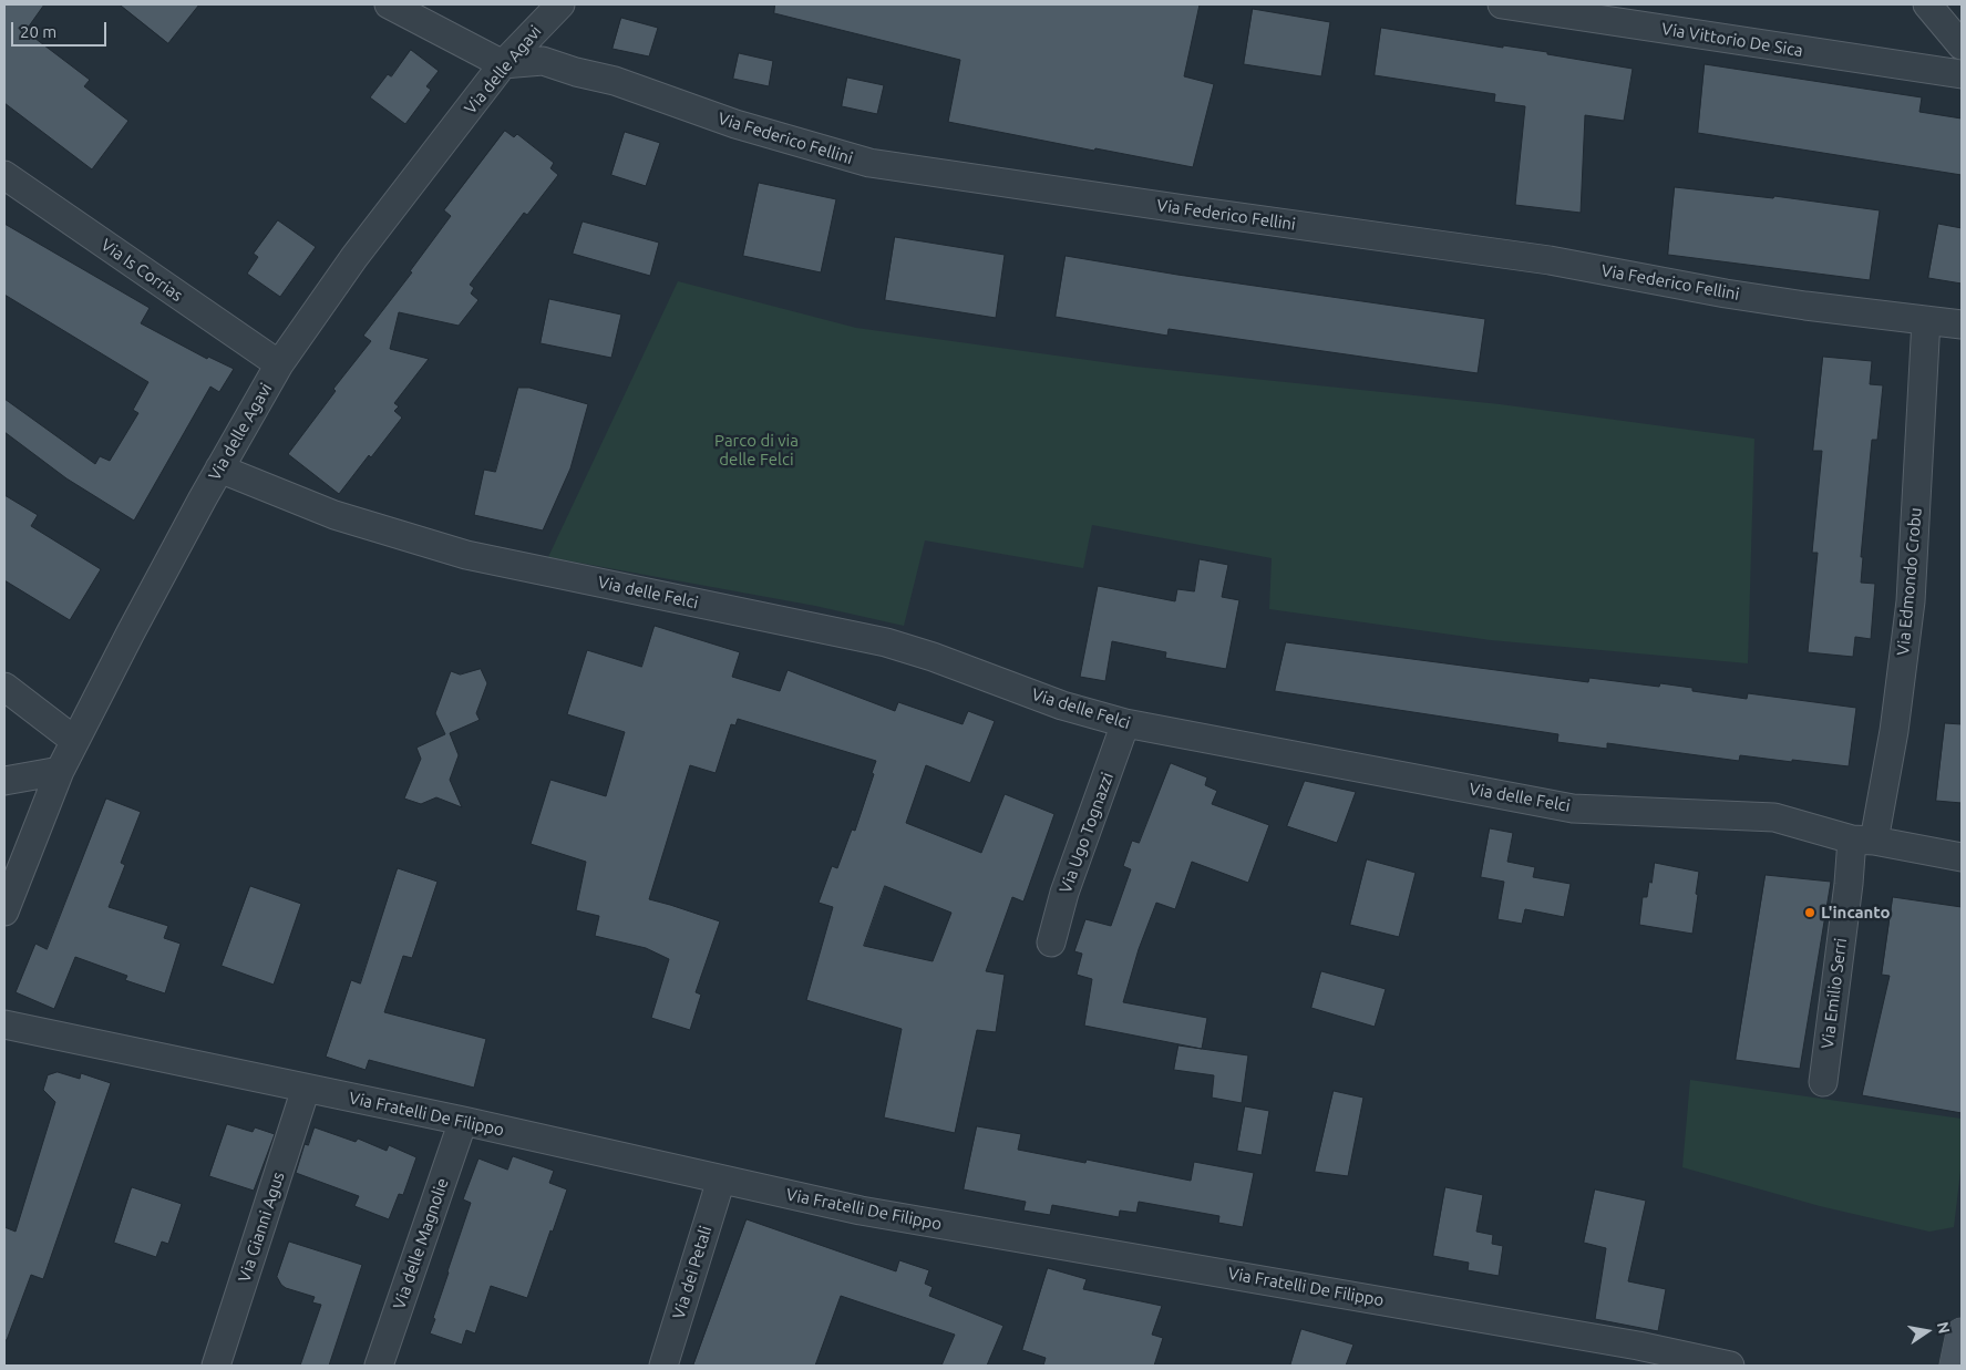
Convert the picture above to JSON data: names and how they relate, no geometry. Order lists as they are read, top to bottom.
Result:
{
  "streets": {
    "street": [
      "Via Vittorio De Sica",
      "Via delle Agavi",
      "Via Federico Fellini",
      "Via Is Corrias",
      "Via Edmondo Crobu",
      "Via delle Felci",
      "Via Ugo Tognazzi",
      "Via Emilio Serri",
      "Via Fratelli De Filippo",
      "Via Gianni Agus",
      "Via delle Magnolie",
      "Via dei Petali"
    ]
  },
  "crossings": [
    ["Via delle Agavi", "Via Federico Fellini"],
    ["Via delle Agavi", "Via Is Corrias"],
    ["Via delle Agavi", "Via delle Felci"],
    ["Via Federico Fellini", "Via Edmondo Crobu"],
    ["Via Edmondo Crobu", "Via delle Felci"],
    ["Via Edmondo Crobu", "Via Emilio Serri"],
    ["Via delle Felci", "Via Ugo Tognazzi"],
    ["Via delle Felci", "Via Emilio Serri"],
    ["Via Fratelli De Filippo", "Via Gianni Agus"],
    ["Via Fratelli De Filippo", "Via delle Magnolie"],
    ["Via Fratelli De Filippo", "Via dei Petali"]
  ],
  "parks": ["Parco di via delle Felci"],
  "places": ["L'incanto"],
  "scale_bar": "20 m",
  "north": "right"
}
